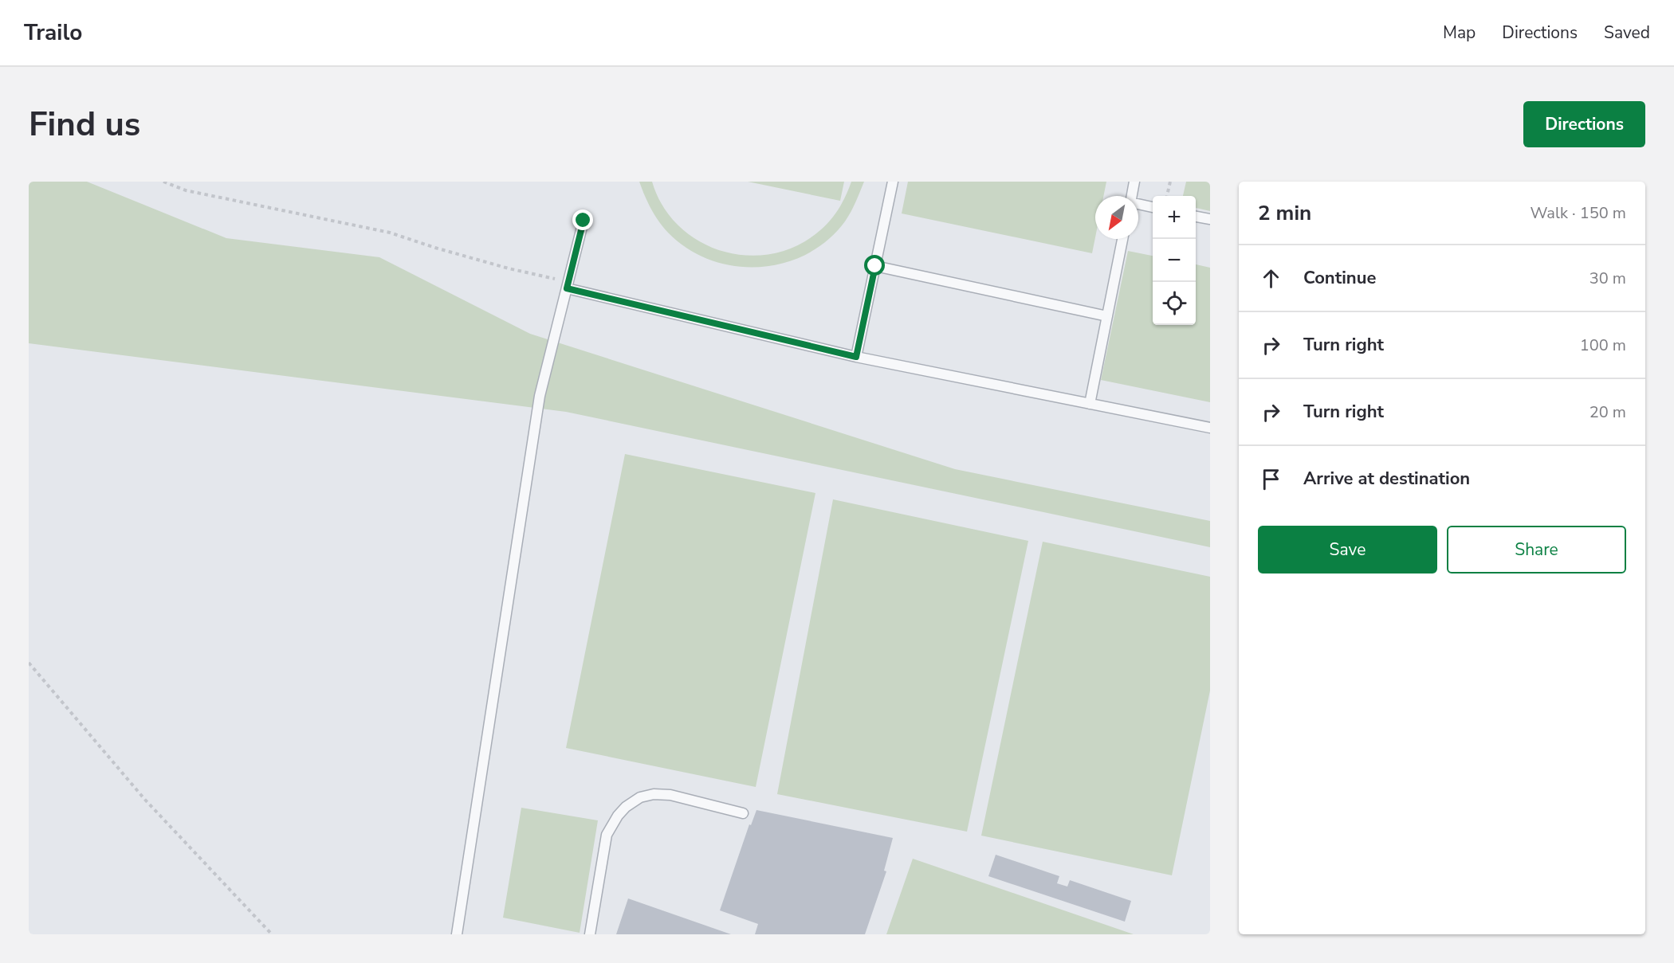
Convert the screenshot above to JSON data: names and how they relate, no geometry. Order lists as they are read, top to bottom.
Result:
{
  "north": "bottom left",
  "page": {
    "header": "Trailo",
    "nav": ["Map", "Directions", "Saved"],
    "buttons": [
      "Directions",
      ["Save", "Share"]
    ],
    "title": "Find us",
    "heading": ["2 min", "Walk · 150 m"],
    "map_buttons": ["+", "−"],
    "list": [
      ["Continue", "30 m"],
      ["Turn right", "100 m"],
      ["Turn right", "20 m"],
      "Arrive at destination"
    ]
  }
}
